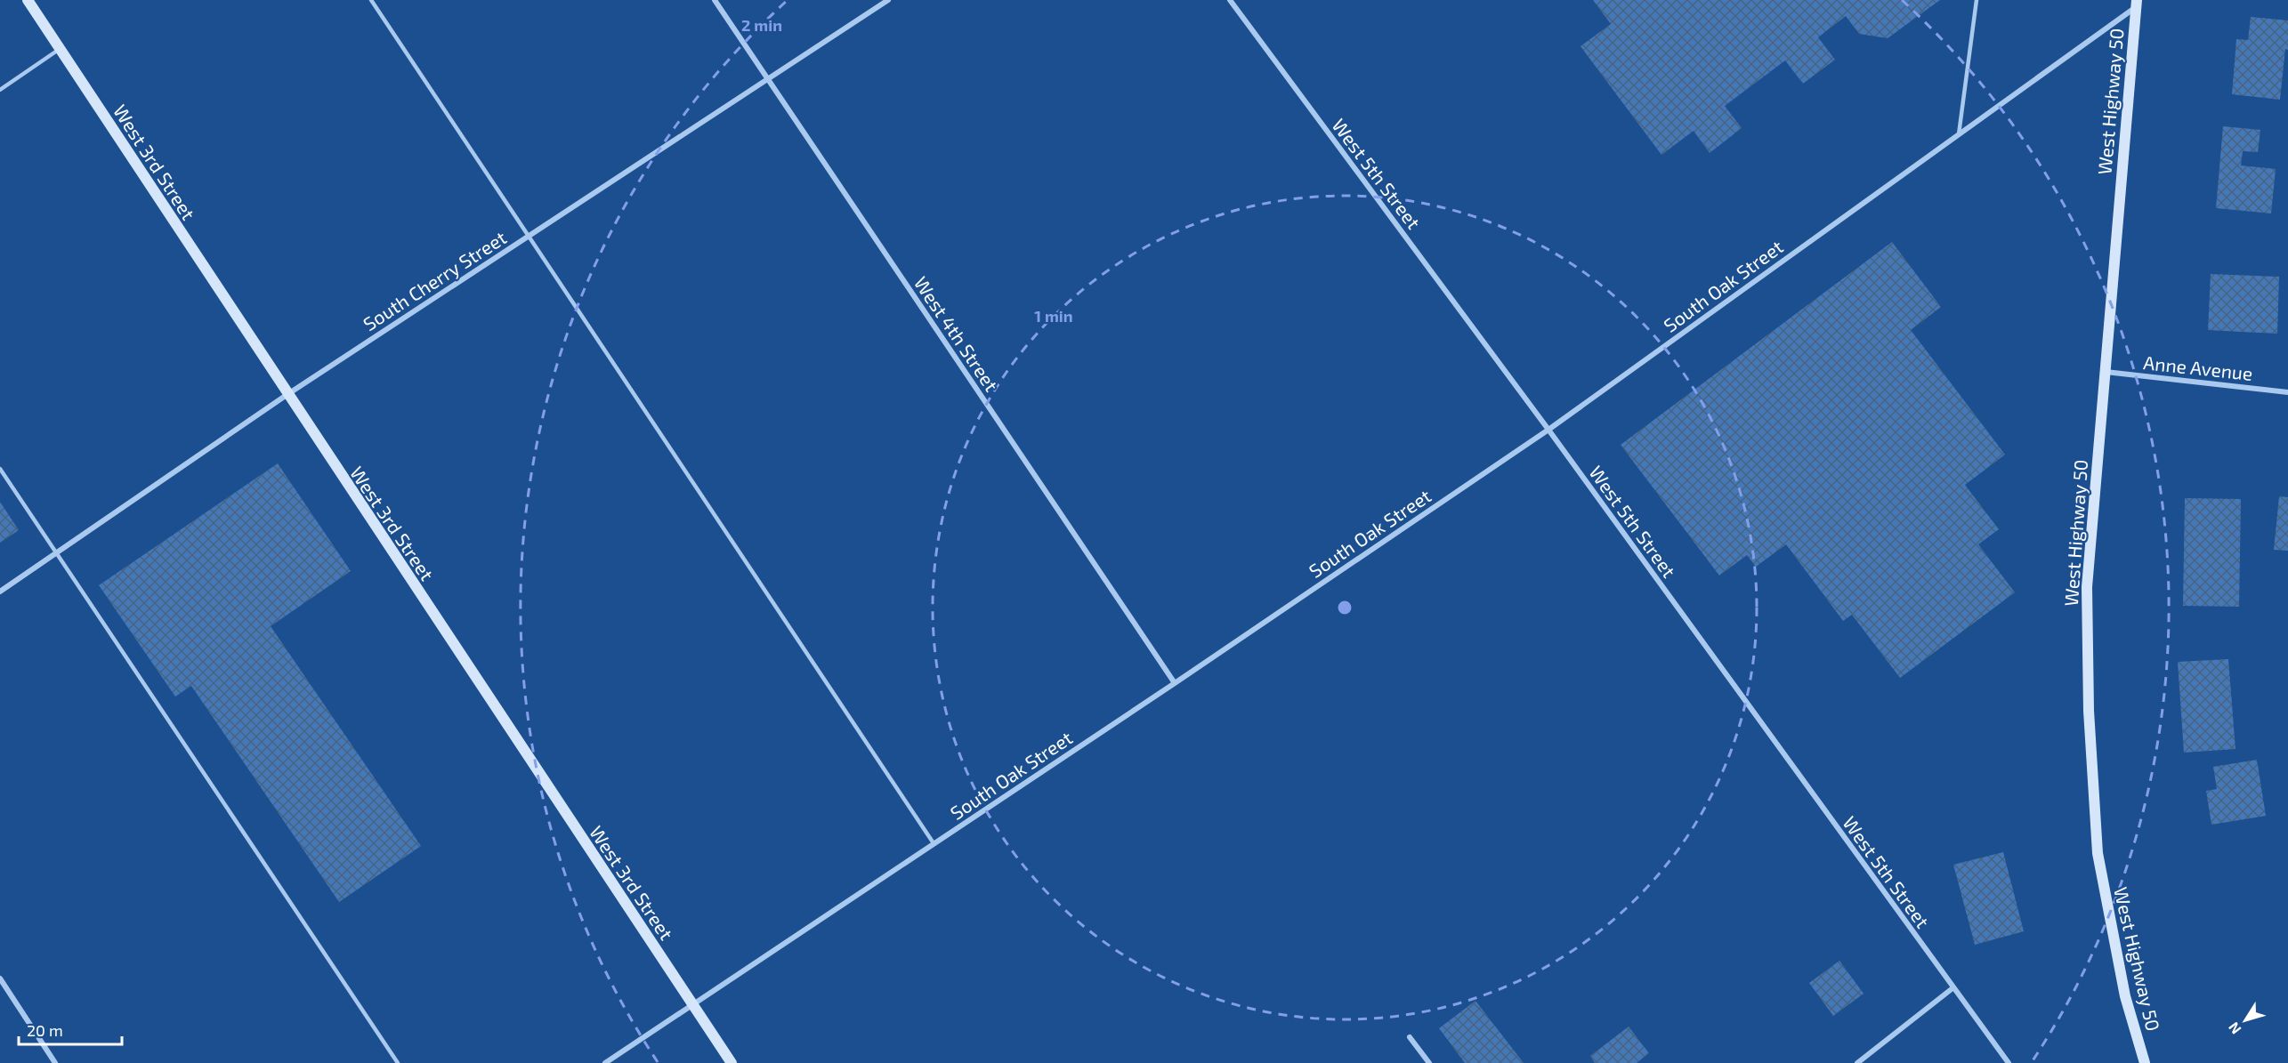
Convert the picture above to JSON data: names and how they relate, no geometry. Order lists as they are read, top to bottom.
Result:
{
  "streets": {
    "street": [
      "West Highway 50",
      "West 3rd Street",
      "West 5th Street",
      "South Cherry Street",
      "South Oak Street",
      "West 4th Street",
      "Anne Avenue"
    ]
  },
  "crossings": [
    ["West Highway 50", "South Oak Street"],
    ["West Highway 50", "Anne Avenue"],
    ["West 3rd Street", "South Cherry Street"],
    ["West 3rd Street", "South Oak Street"],
    ["West 5th Street", "South Oak Street"],
    ["South Cherry Street", "West 4th Street"],
    ["South Oak Street", "West 4th Street"]
  ],
  "scale_bar": "20 m",
  "north": "bottom left",
  "rings": ["2 min", "1 min"]
}
